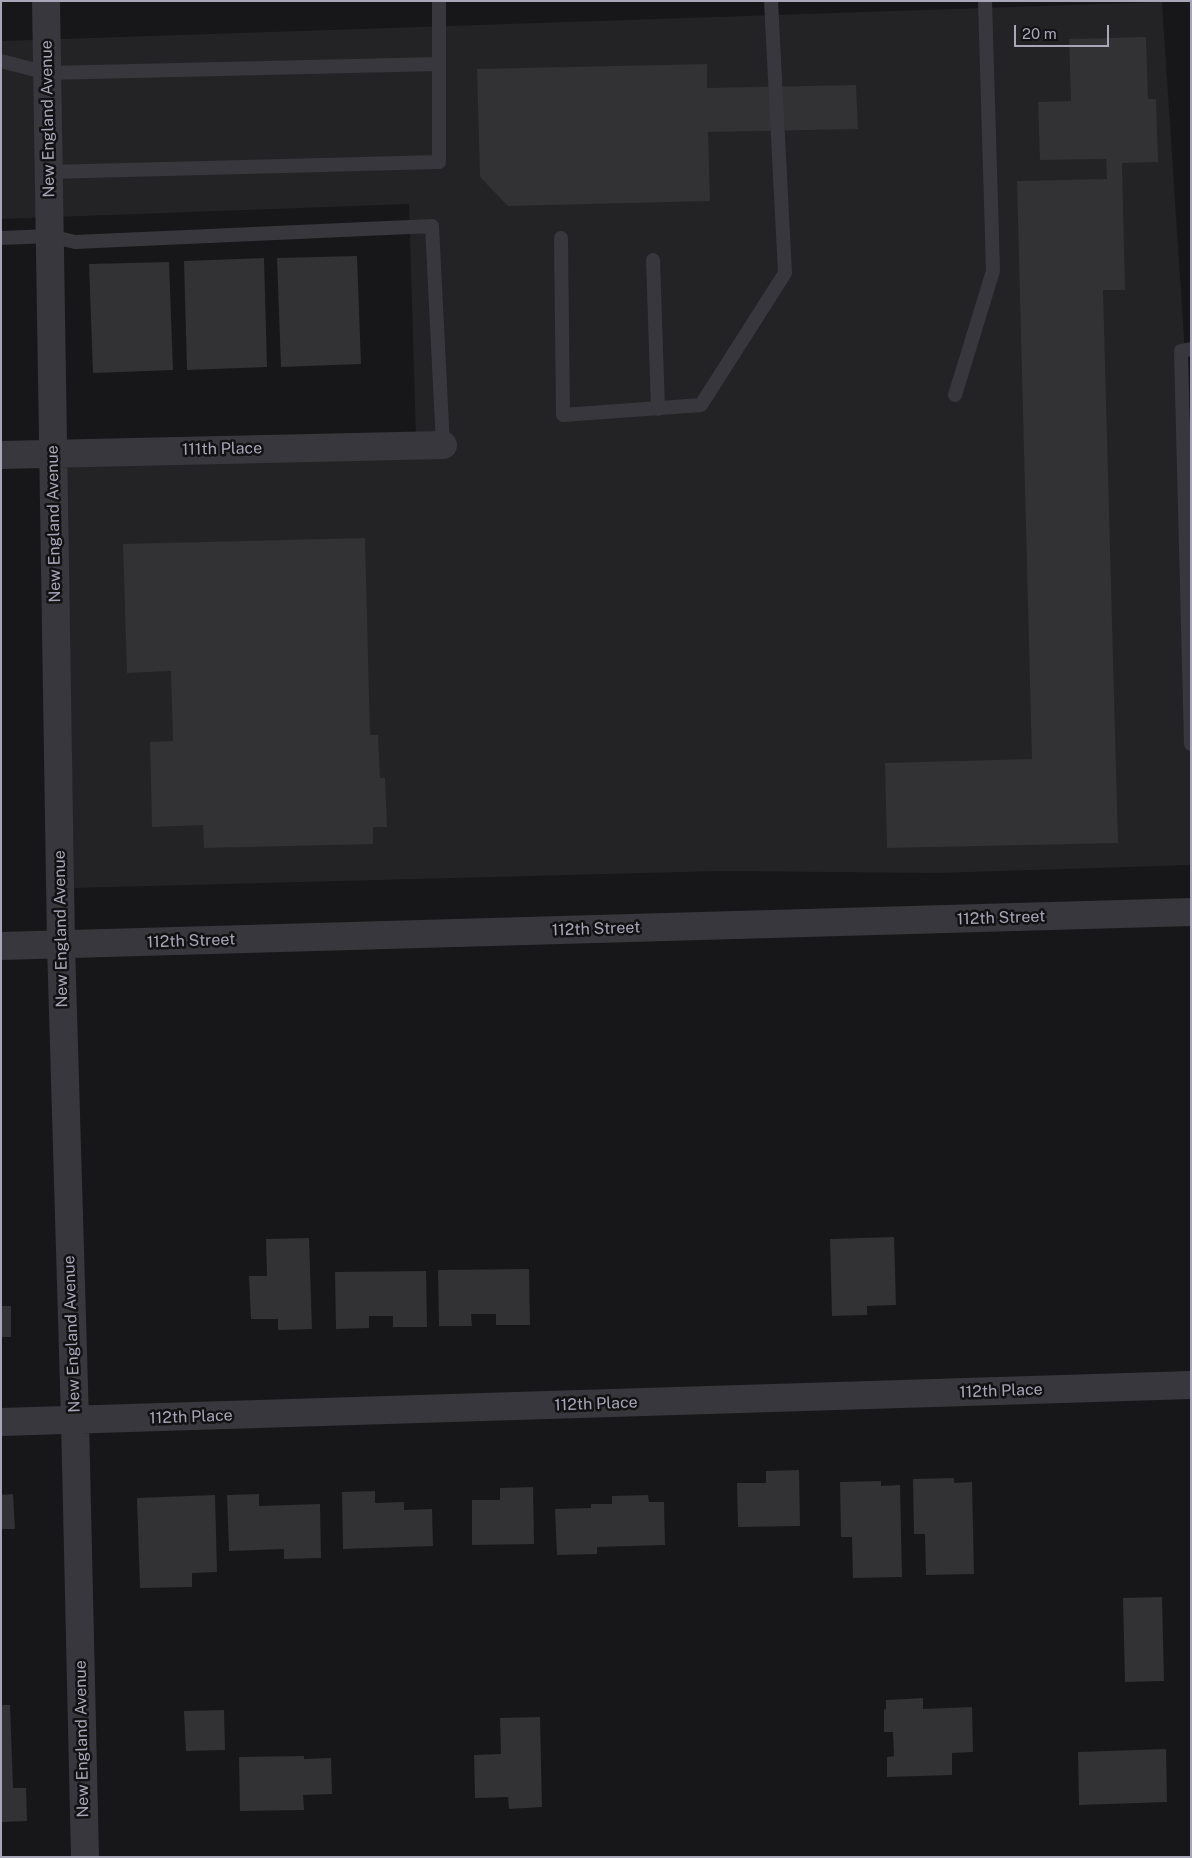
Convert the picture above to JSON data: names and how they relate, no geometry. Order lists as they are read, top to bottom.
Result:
{
  "streets": {
    "street": [
      "New England Avenue",
      "111th Place",
      "112th Street",
      "112th Place"
    ]
  },
  "crossings": [
    ["New England Avenue", "111th Place"],
    ["New England Avenue", "112th Street"],
    ["New England Avenue", "112th Place"]
  ],
  "scale_bar": "20 m"
}
